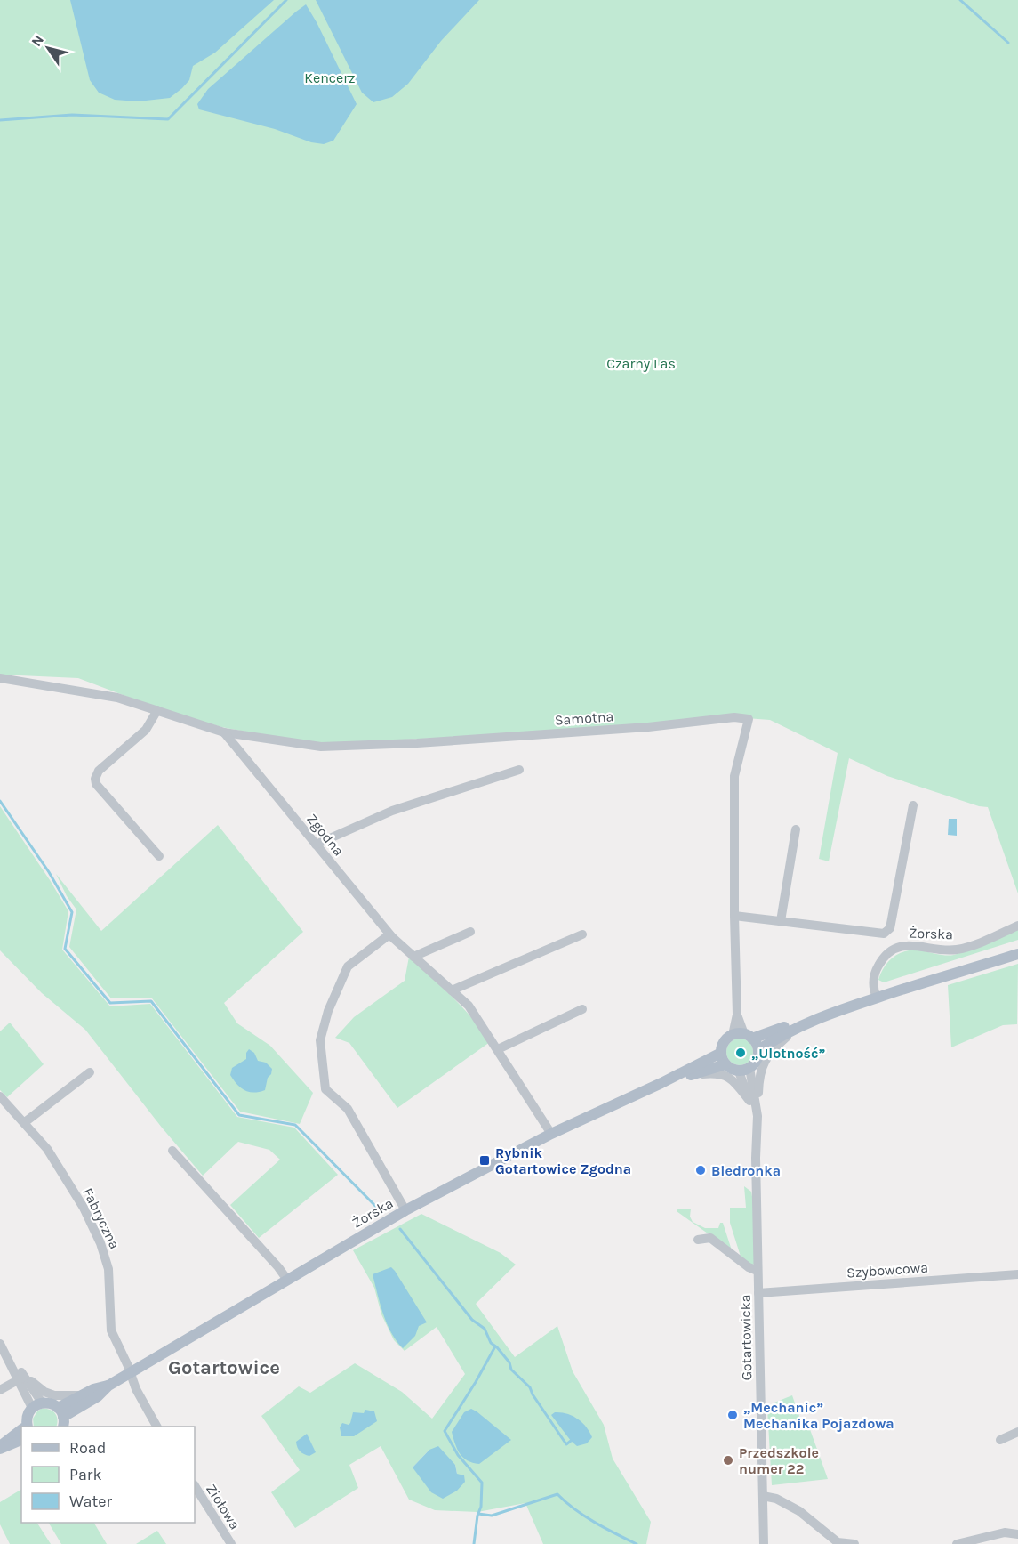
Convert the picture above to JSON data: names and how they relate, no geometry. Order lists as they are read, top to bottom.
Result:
{
  "streets": {
    "main road": ["Żorska"],
    "street": [
      "Samotna",
      "Zgodna",
      "Fabryczna",
      "Szybowcowa",
      "Gotartowicka",
      "Ziołowa"
    ]
  },
  "crossings": [
    ["Samotna", "Zgodna"],
    ["Samotna", "Żorska"],
    ["Samotna", "Gotartowicka"],
    ["Zgodna", "Żorska"],
    ["Żorska", "Fabryczna"],
    ["Żorska", "Gotartowicka"],
    ["Szybowcowa", "Gotartowicka"]
  ],
  "districts": ["Gotartowice"],
  "parks": ["Kencerz", "Czarny Las"],
  "places": {
    "other": [
      "„Ulotność”",
      "Biedronka",
      "„Mechanic” Mechanika Pojazdowa",
      "Przedszkole numer 22"
    ],
    "transit": ["Rybnik Gotartowice Zgodna"]
  },
  "legend": ["Road", "Park", "Water"],
  "north": "top left"
}
